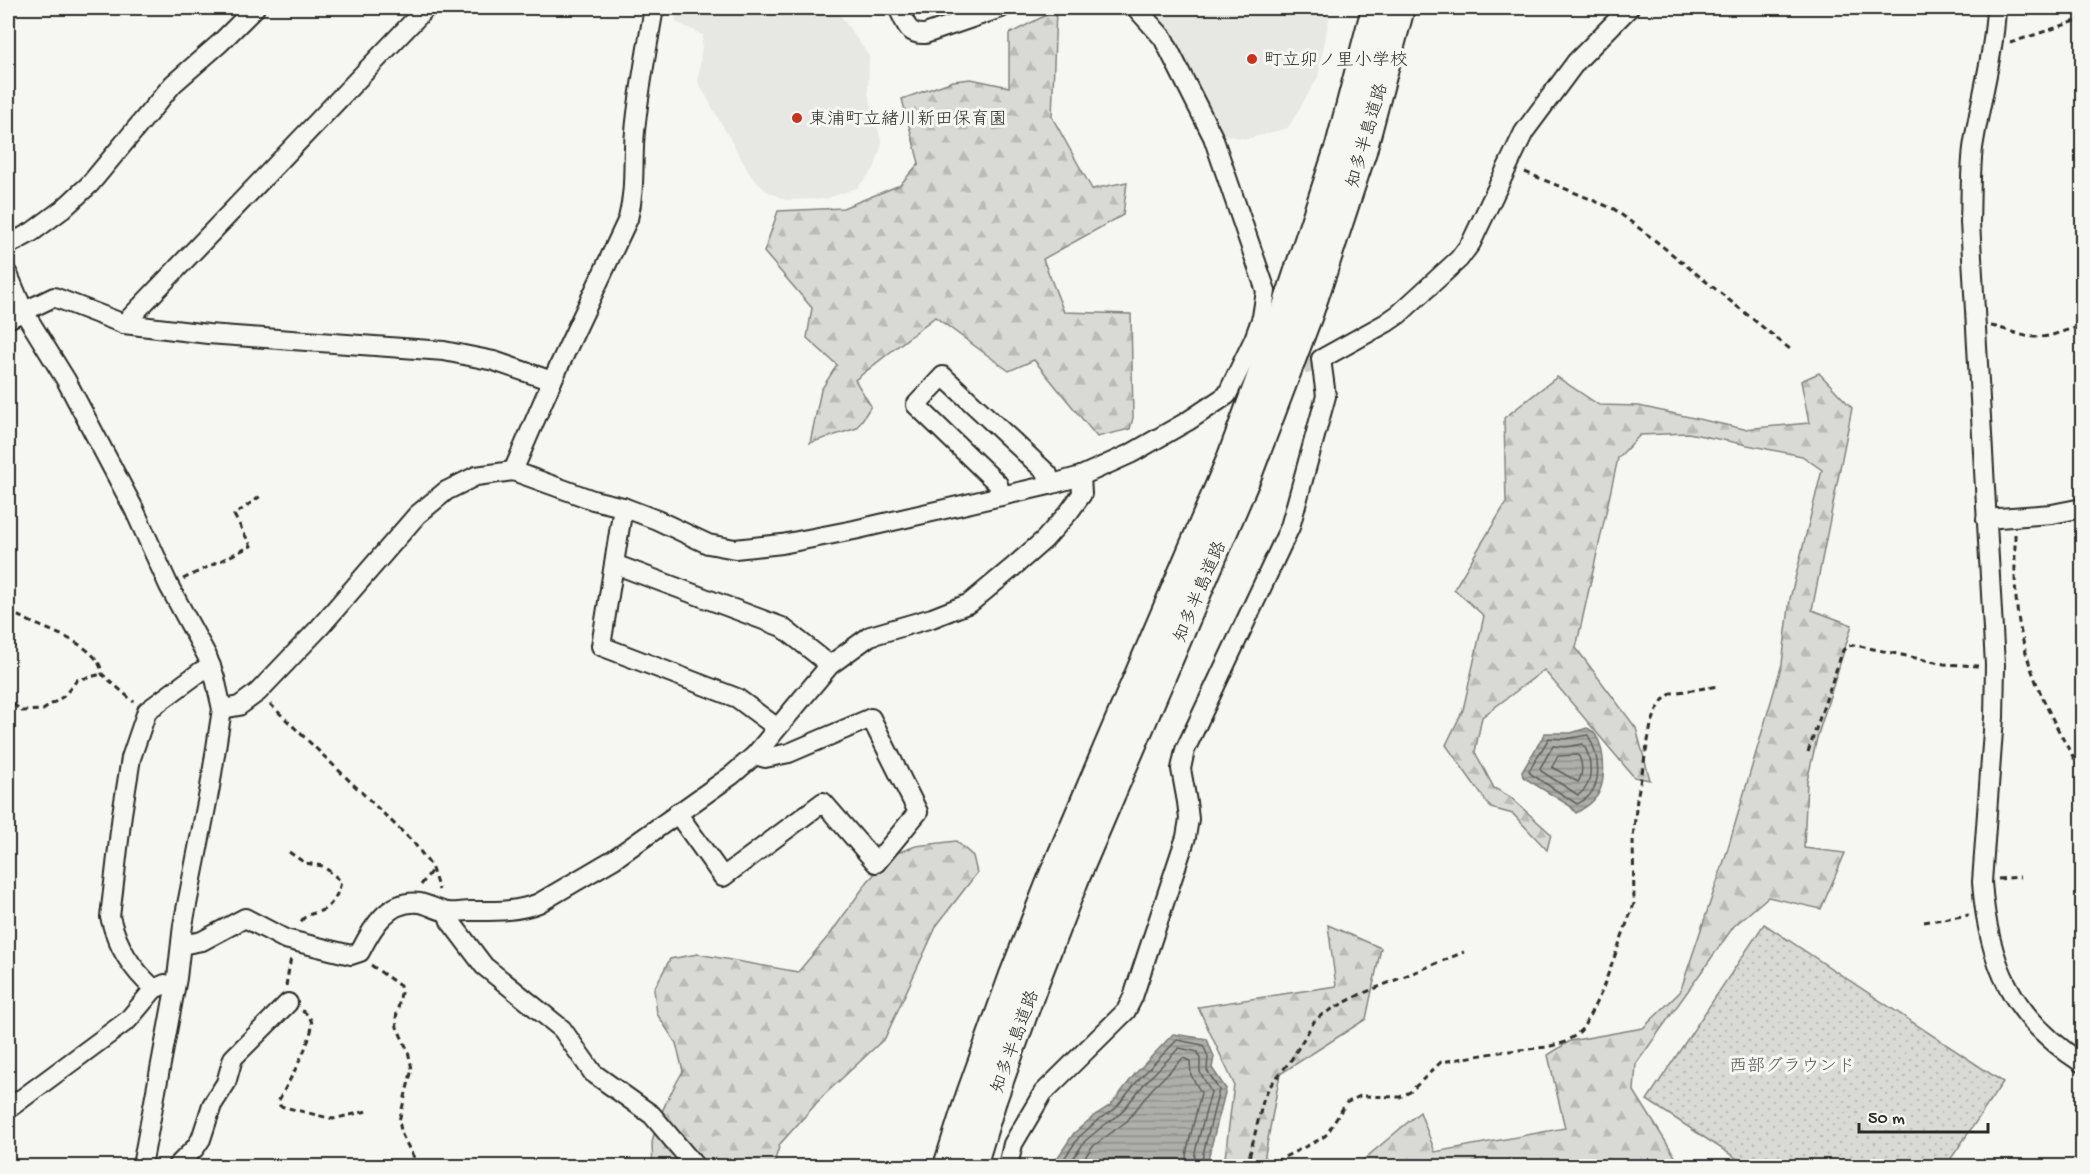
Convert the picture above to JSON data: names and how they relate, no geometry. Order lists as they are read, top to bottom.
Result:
{
  "streets": {
    "highway": ["知多半島道路"]
  },
  "parks": ["西部グラウンド"],
  "places": ["町立卯ノ里小学校", "東浦町立緒川新田保育園"],
  "scale_bar": "50 m"
}
